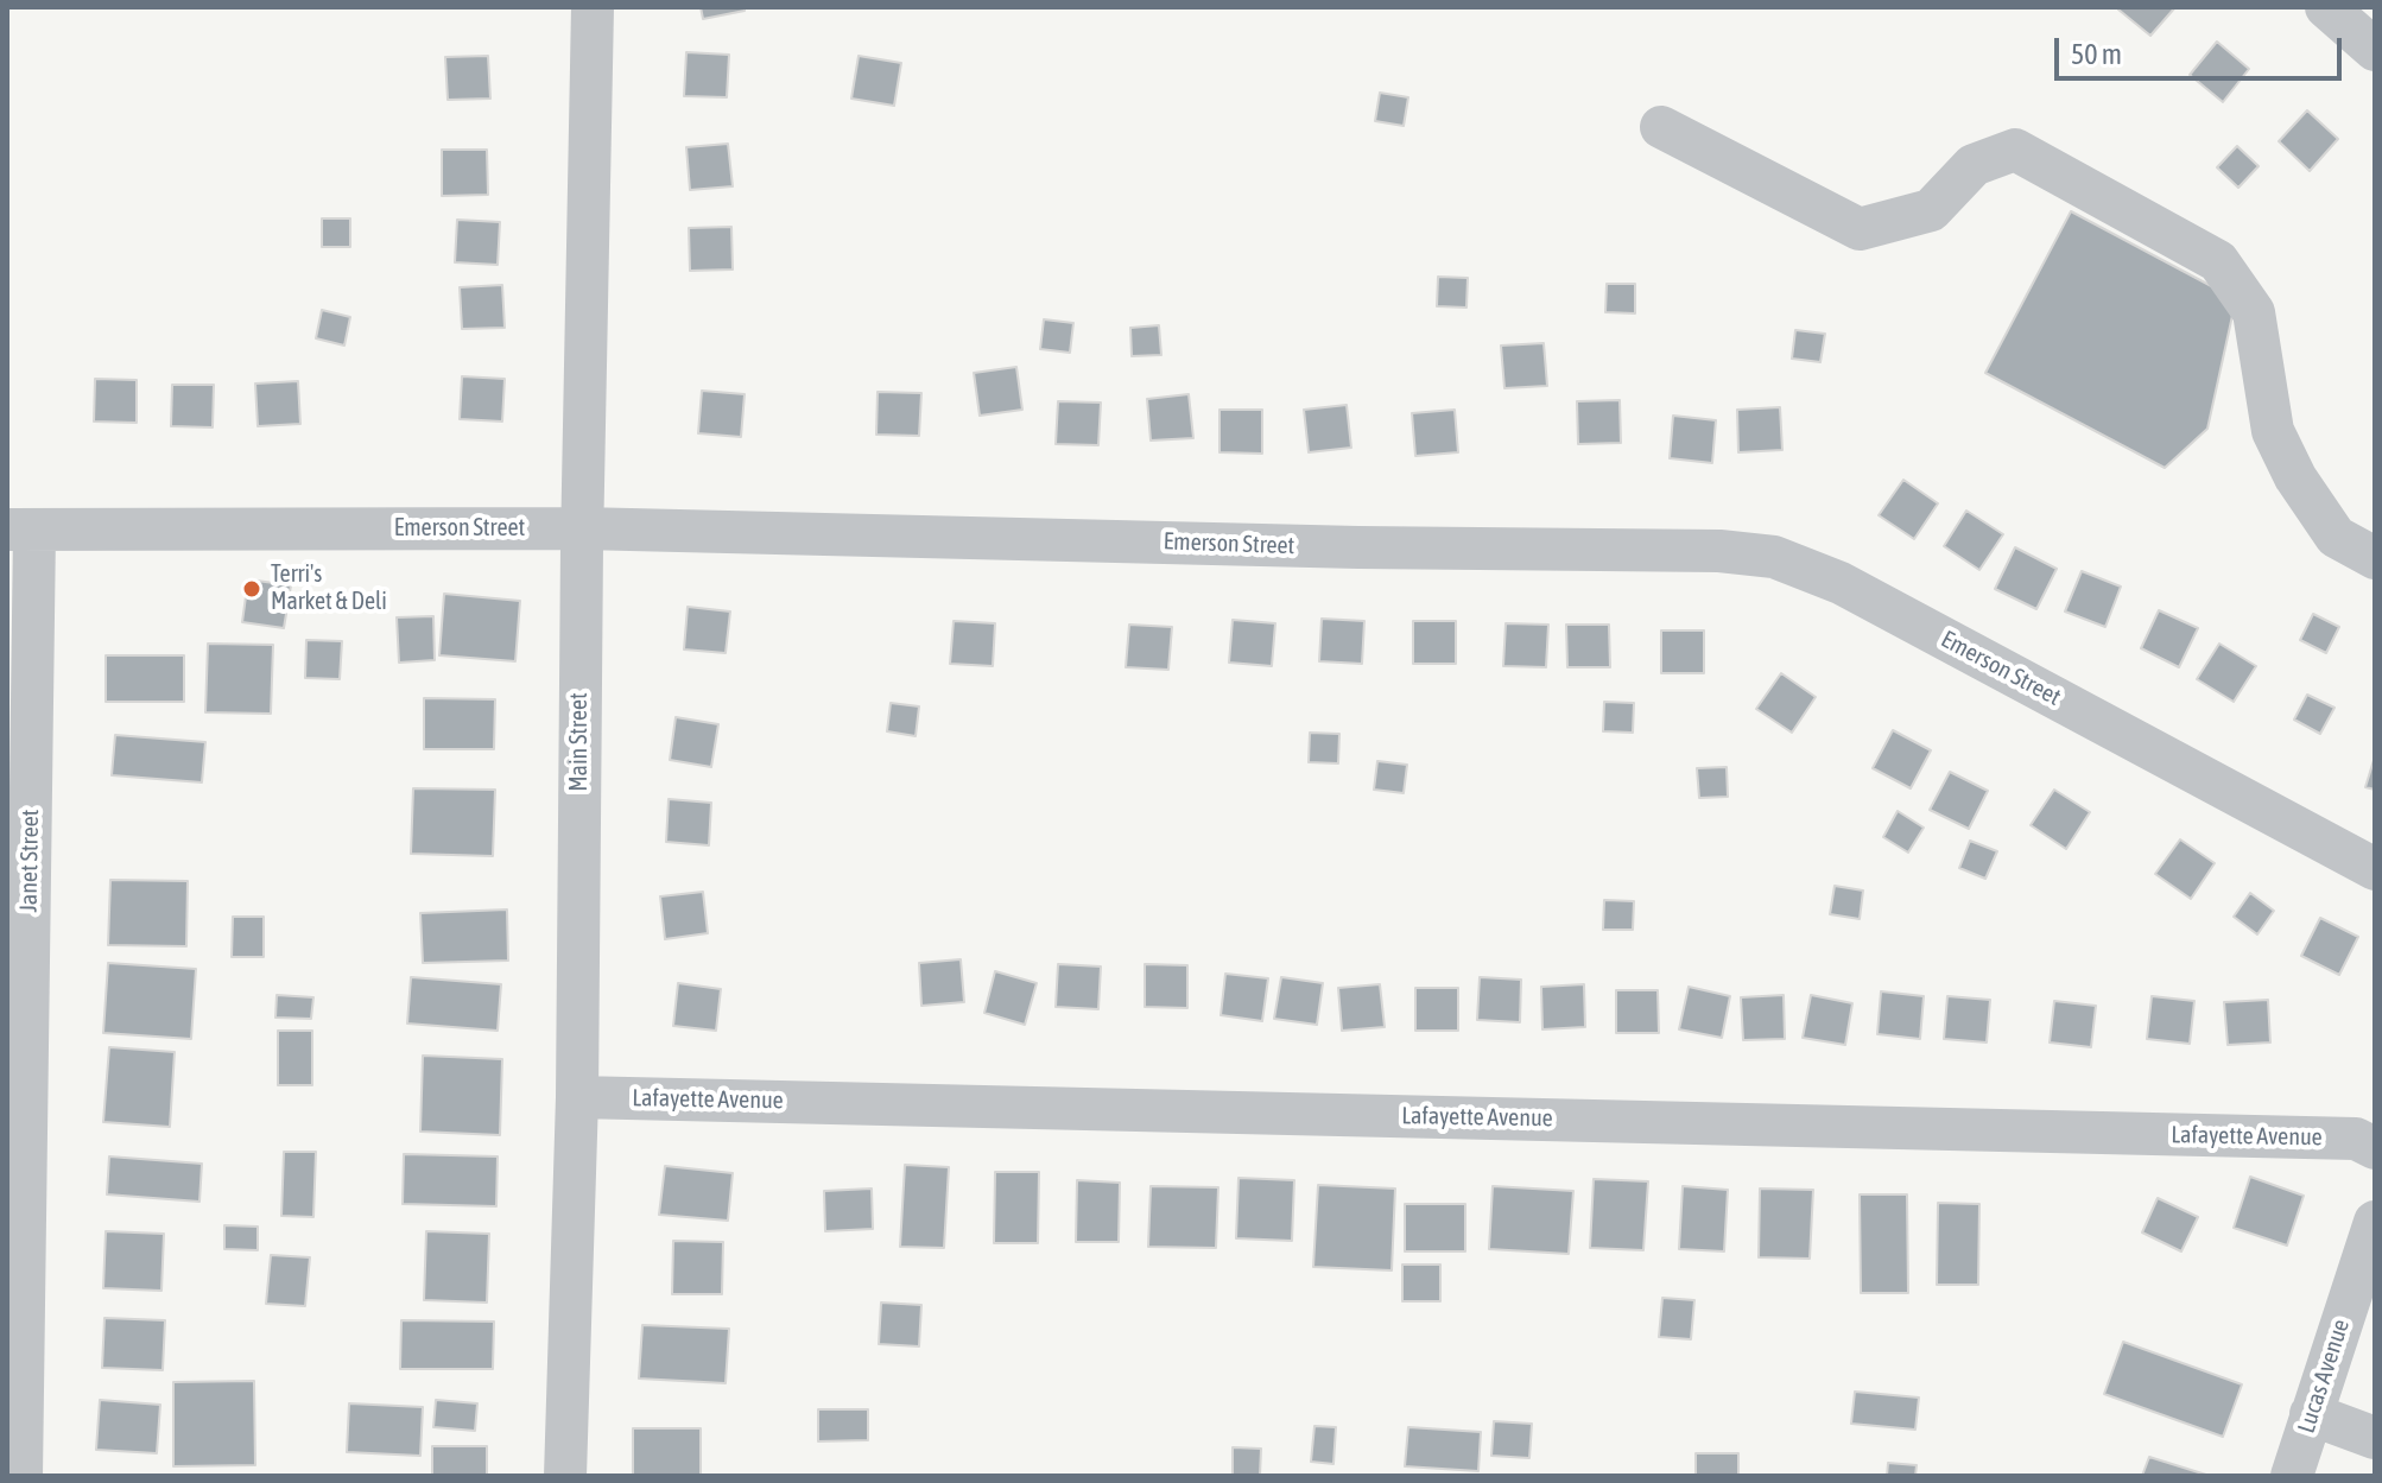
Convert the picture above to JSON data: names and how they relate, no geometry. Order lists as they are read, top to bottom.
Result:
{
  "streets": {
    "street": [
      "Emerson Street",
      "Main Street",
      "Janet Street",
      "Lafayette Avenue",
      "Lucas Avenue"
    ]
  },
  "crossings": [
    ["Emerson Street", "Main Street"],
    ["Emerson Street", "Janet Street"],
    ["Main Street", "Lafayette Avenue"]
  ],
  "places": ["Terri's Market & Deli"],
  "scale_bar": "50 m"
}
